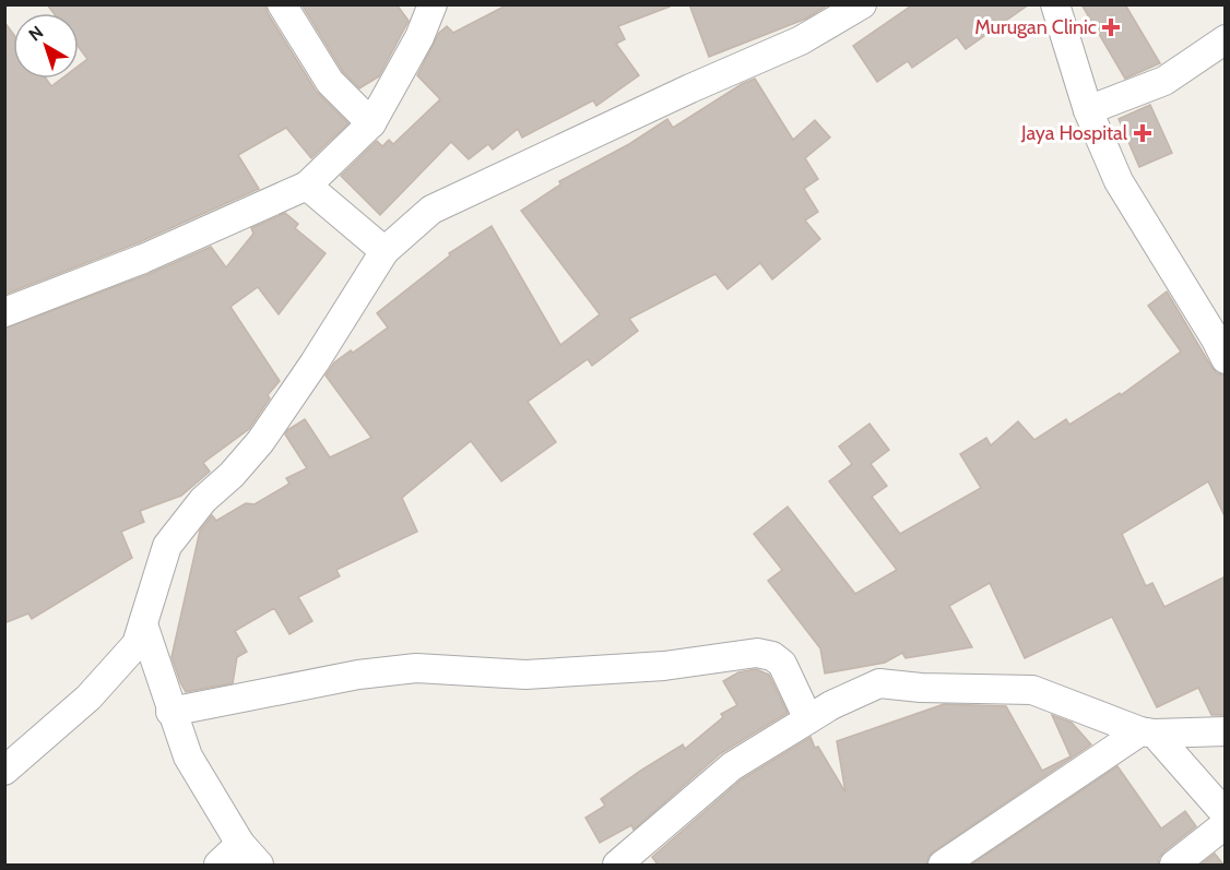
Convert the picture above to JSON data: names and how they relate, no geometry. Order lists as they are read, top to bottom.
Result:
{
  "places": {
    "health": ["Murugan Clinic", "Jaya Hospital"]
  },
  "north": "top left"
}
